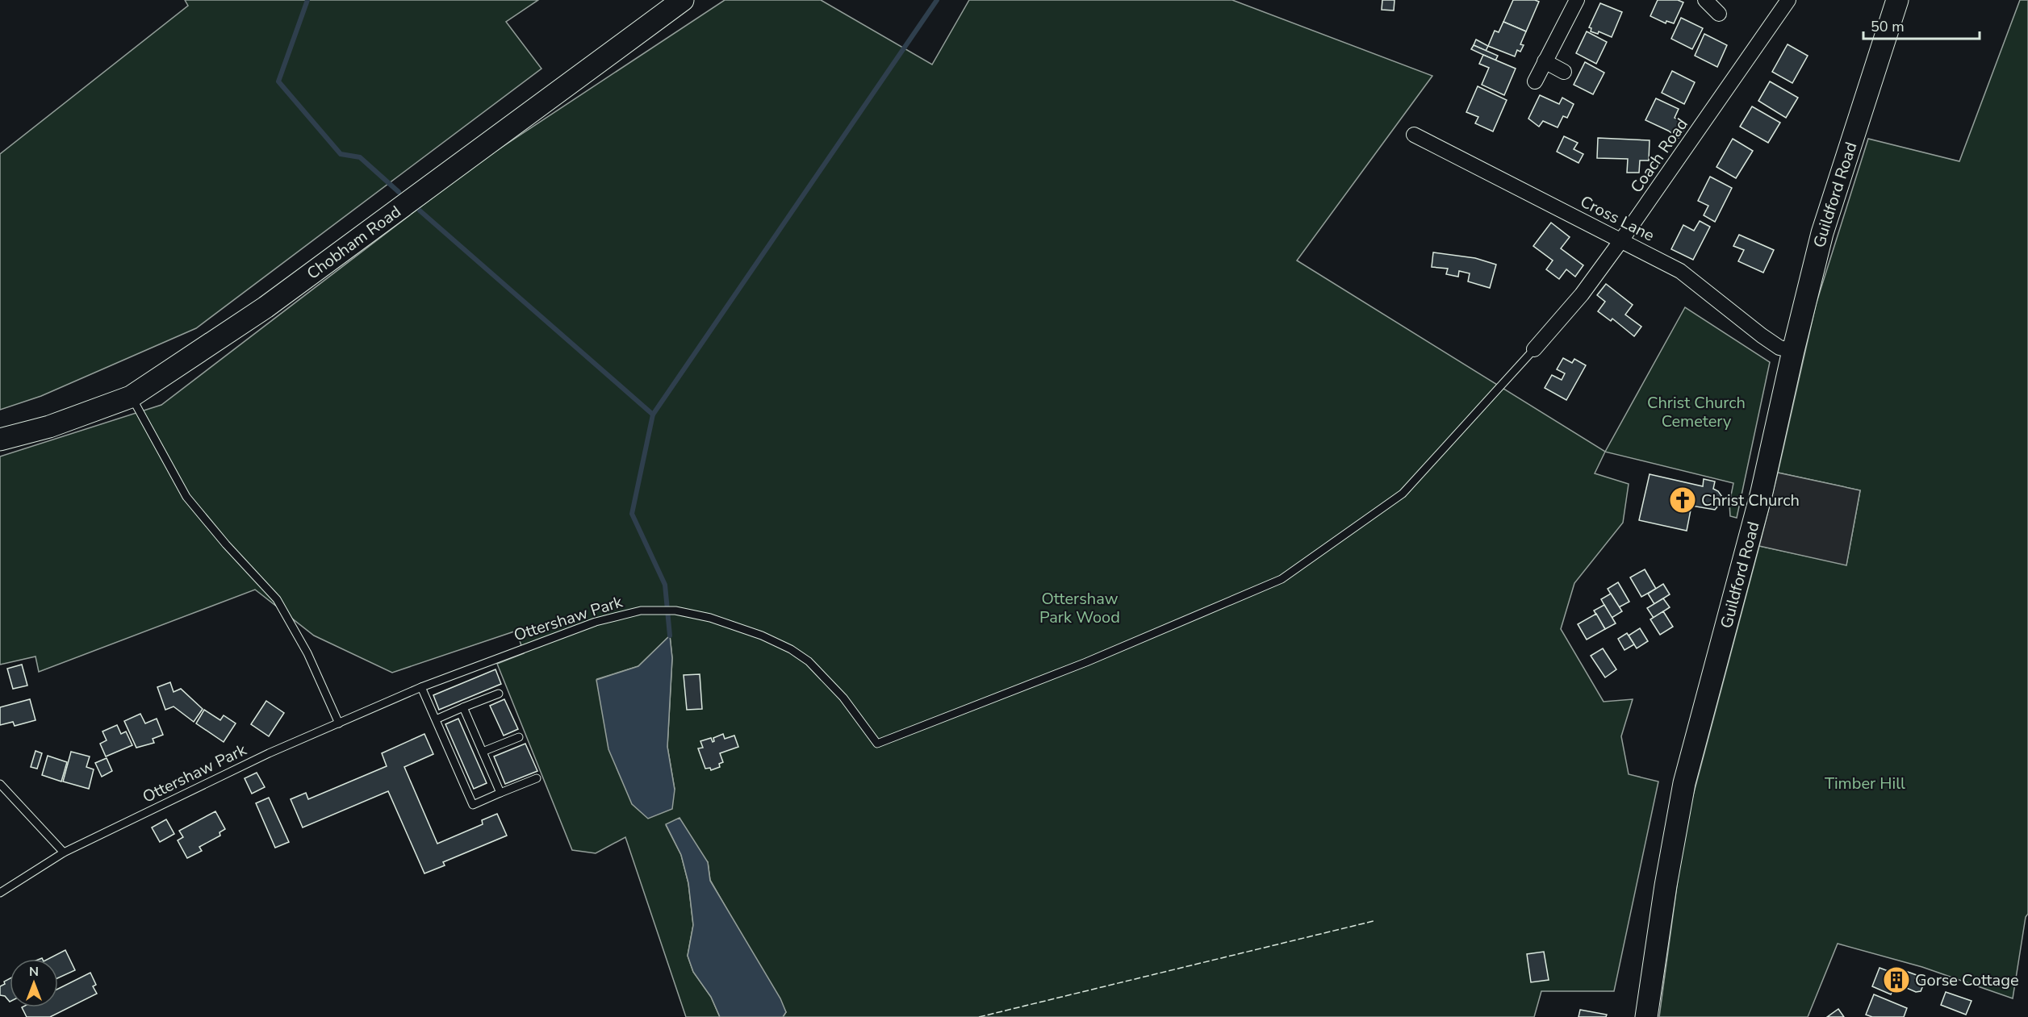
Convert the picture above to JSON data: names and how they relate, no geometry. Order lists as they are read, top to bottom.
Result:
{
  "streets": {
    "main road": ["Guildford Road", "Chobham Road"],
    "street": ["Coach Road", "Cross Lane"],
    "lane": ["Ottershaw Park"]
  },
  "crossings": [
    ["Coach Road", "Cross Lane"],
    ["Coach Road", "Ottershaw Park"],
    ["Guildford Road", "Cross Lane"]
  ],
  "parks": ["Christ Church Cemetery", "Ottershaw Park Wood", "Timber Hill"],
  "places": {
    "church": ["Christ Church"],
    "building": ["Gorse Cottage"]
  },
  "scale_bar": "50 m",
  "north": "top"
}
